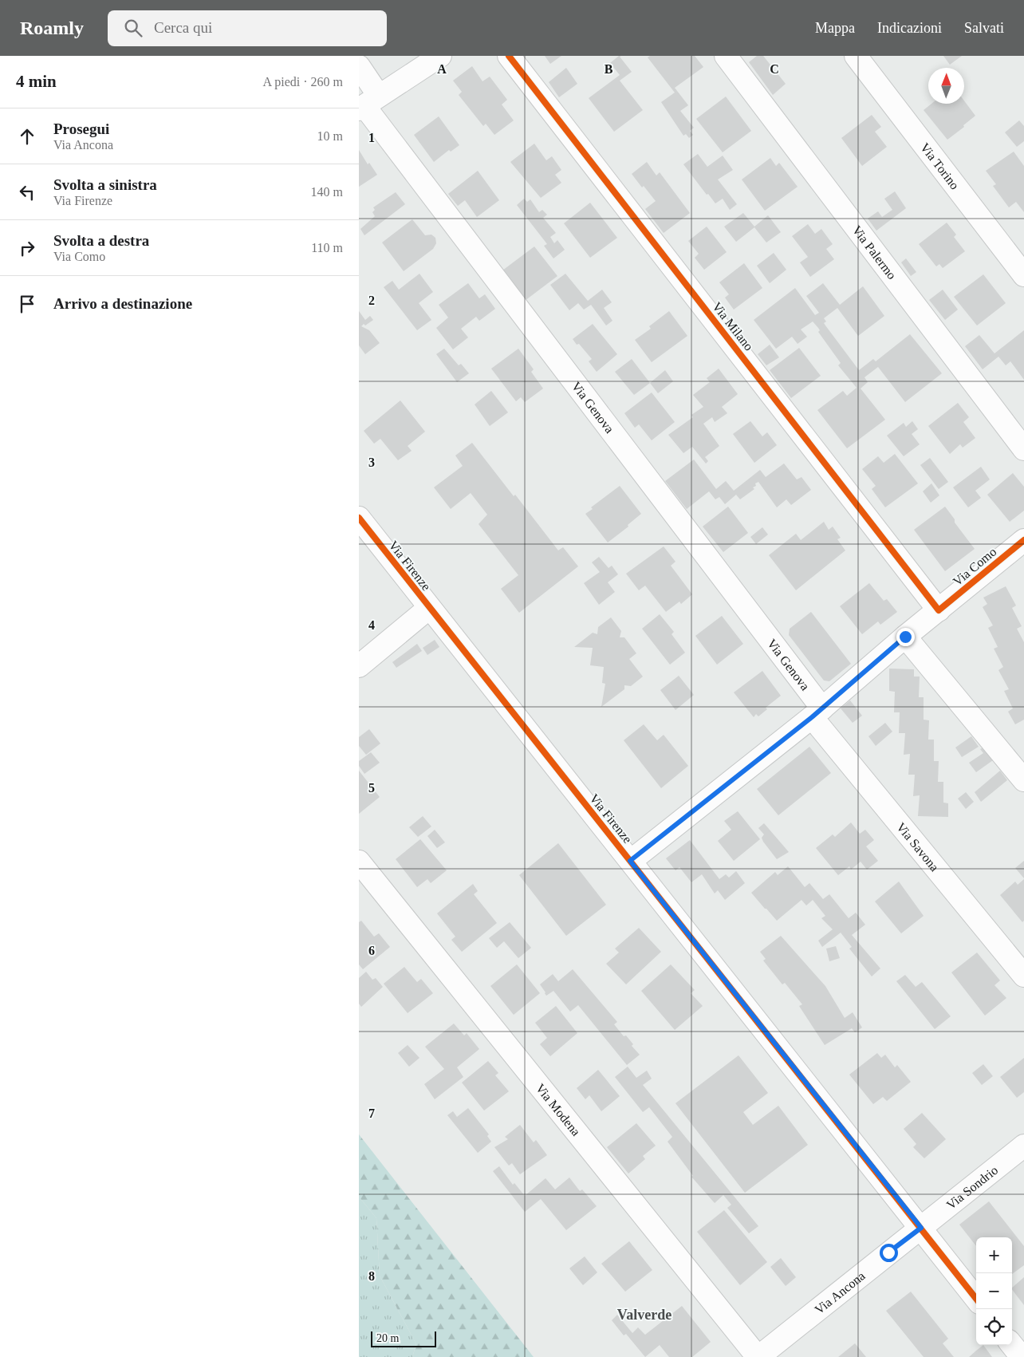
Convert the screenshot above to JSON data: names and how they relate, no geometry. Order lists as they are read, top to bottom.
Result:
{
  "streets": {
    "street": [
      "Via Torino",
      "Via Palermo",
      "Via Milano",
      "Via Genova",
      "Via Firenze",
      "Via Como",
      "Via Savona",
      "Via Modena",
      "Via Sondrio",
      "Via Ancona"
    ]
  },
  "crossings": [
    ["Via Milano", "Via Como"],
    ["Via Genova", "Via Como"],
    ["Via Genova", "Via Savona"],
    ["Via Firenze", "Via Como"],
    ["Via Firenze", "Via Sondrio"],
    ["Via Firenze", "Via Ancona"],
    ["Via Como", "Via Savona"],
    ["Via Modena", "Via Ancona"],
    ["Via Sondrio", "Via Ancona"]
  ],
  "districts": ["Valverde"],
  "scale_bar": "20 m",
  "north": "top",
  "page": {
    "header": "Roamly",
    "search": "Cerca qui",
    "nav": ["Mappa", "Indicazioni", "Salvati"],
    "heading": ["4 min", "A piedi · 260 m"],
    "list": [
      ["Prosegui", "Via Ancona", "10 m"],
      ["Svolta a sinistra", "Via Firenze", "140 m"],
      ["Svolta a destra", "Via Como", "110 m"],
      "Arrivo a destinazione"
    ],
    "map_buttons": ["+", "−"],
    "scale": "20 m"
  },
  "grid": {
    "columns": ["A", "B", "C"],
    "rows": [
      "1",
      "2",
      "3",
      "4",
      "5",
      "6",
      "7",
      "8"
    ]
  }
}
